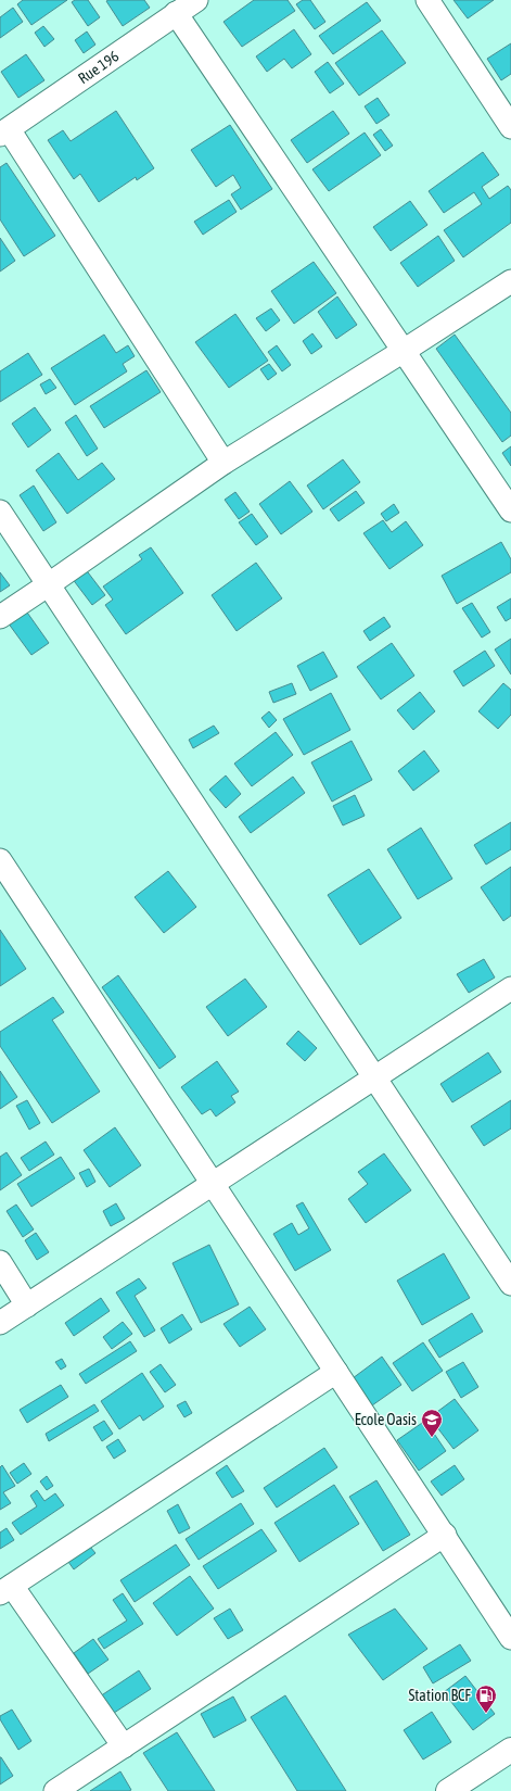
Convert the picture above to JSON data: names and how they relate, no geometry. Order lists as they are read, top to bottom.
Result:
{
  "streets": {
    "street": ["Rue 196"]
  },
  "places": {
    "school or university": ["Ecole Oasis"],
    "fuel station": ["Station BCF"]
  }
}
